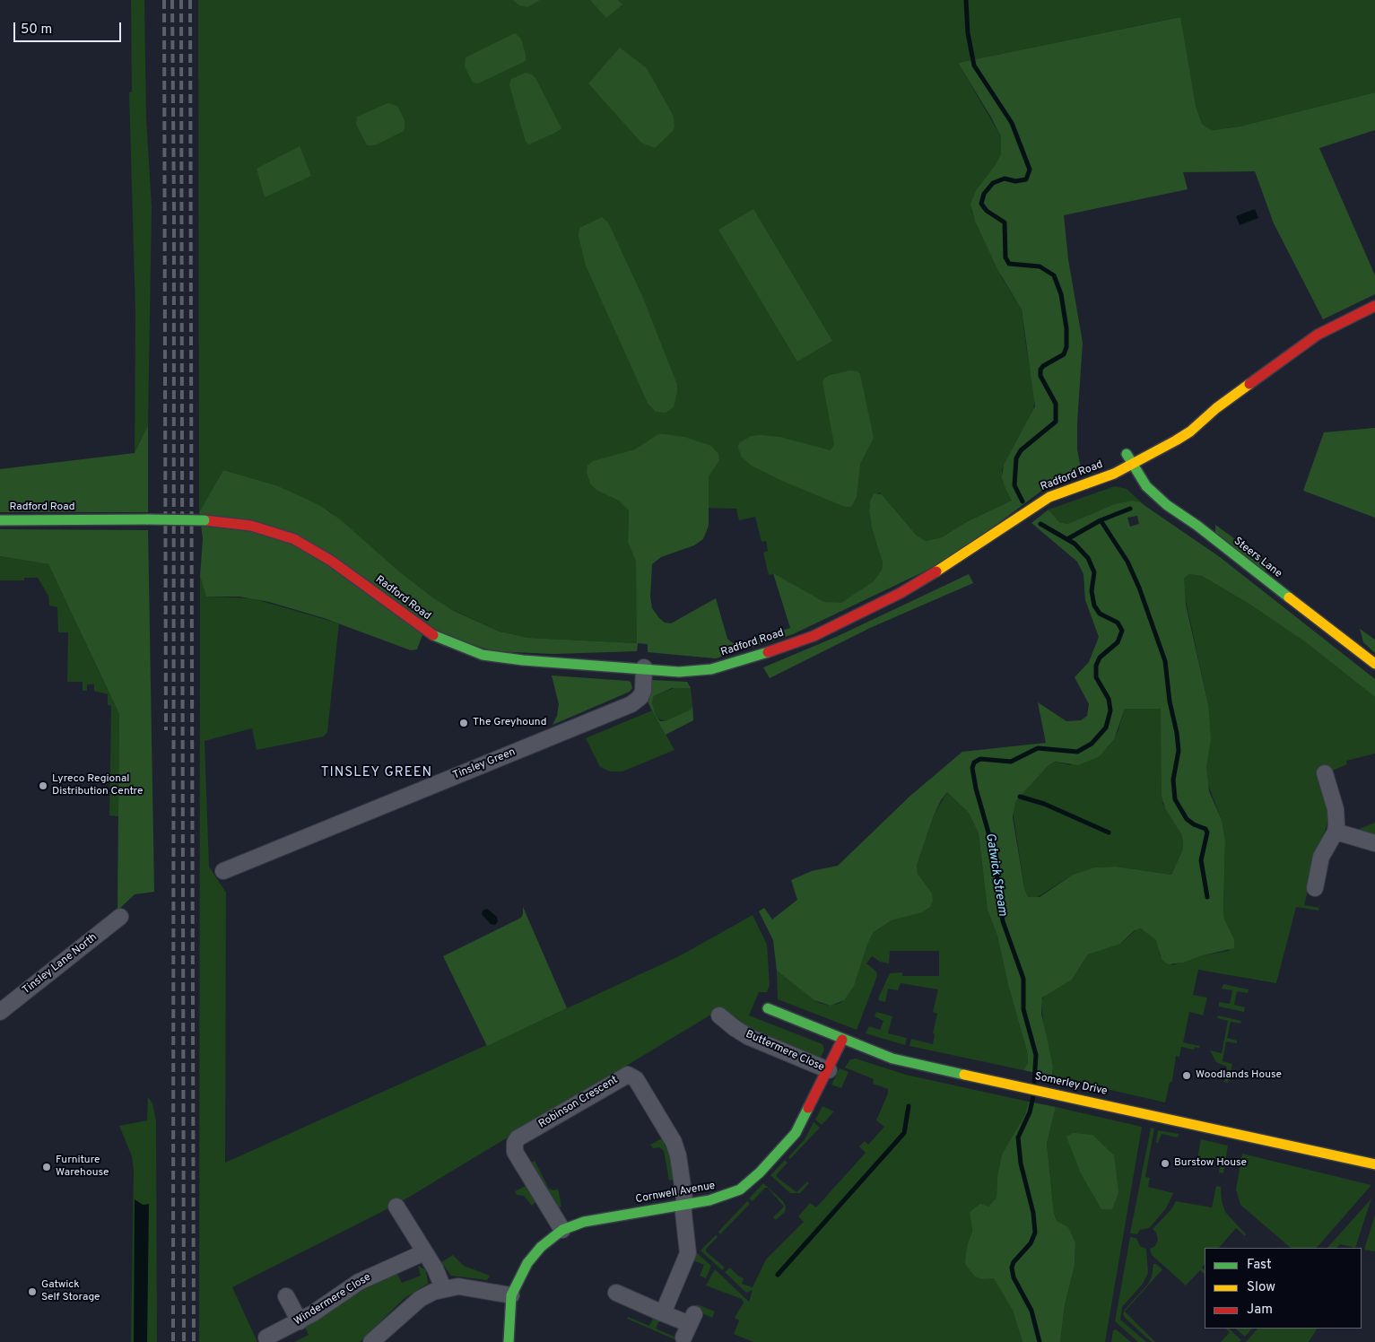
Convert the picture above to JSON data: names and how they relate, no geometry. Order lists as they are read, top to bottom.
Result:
{
  "streets": {
    "street": [
      "Radford Road",
      "Steers Lane",
      "Tinsley Green",
      "Tinsley Lane North",
      "Buttermere Close",
      "Somerley Drive",
      "Robinson Crescent",
      "Cornwell Avenue",
      "Windermere Close"
    ]
  },
  "crossings": [
    ["Radford Road", "Steers Lane"],
    ["Radford Road", "Tinsley Green"],
    ["Buttermere Close", "Cornwell Avenue"],
    ["Somerley Drive", "Cornwell Avenue"],
    ["Robinson Crescent", "Cornwell Avenue"]
  ],
  "districts": ["TINSLEY GREEN"],
  "water": ["Gatwick Stream"],
  "places": [
    "The Greyhound",
    "Lyreco Regional Distribution Centre",
    "Woodlands House",
    "Burstow House",
    "Furniture Warehouse",
    "Gatwick Self Storage"
  ],
  "legend": ["Fast", "Slow", "Jam"],
  "scale_bar": "50 m"
}
